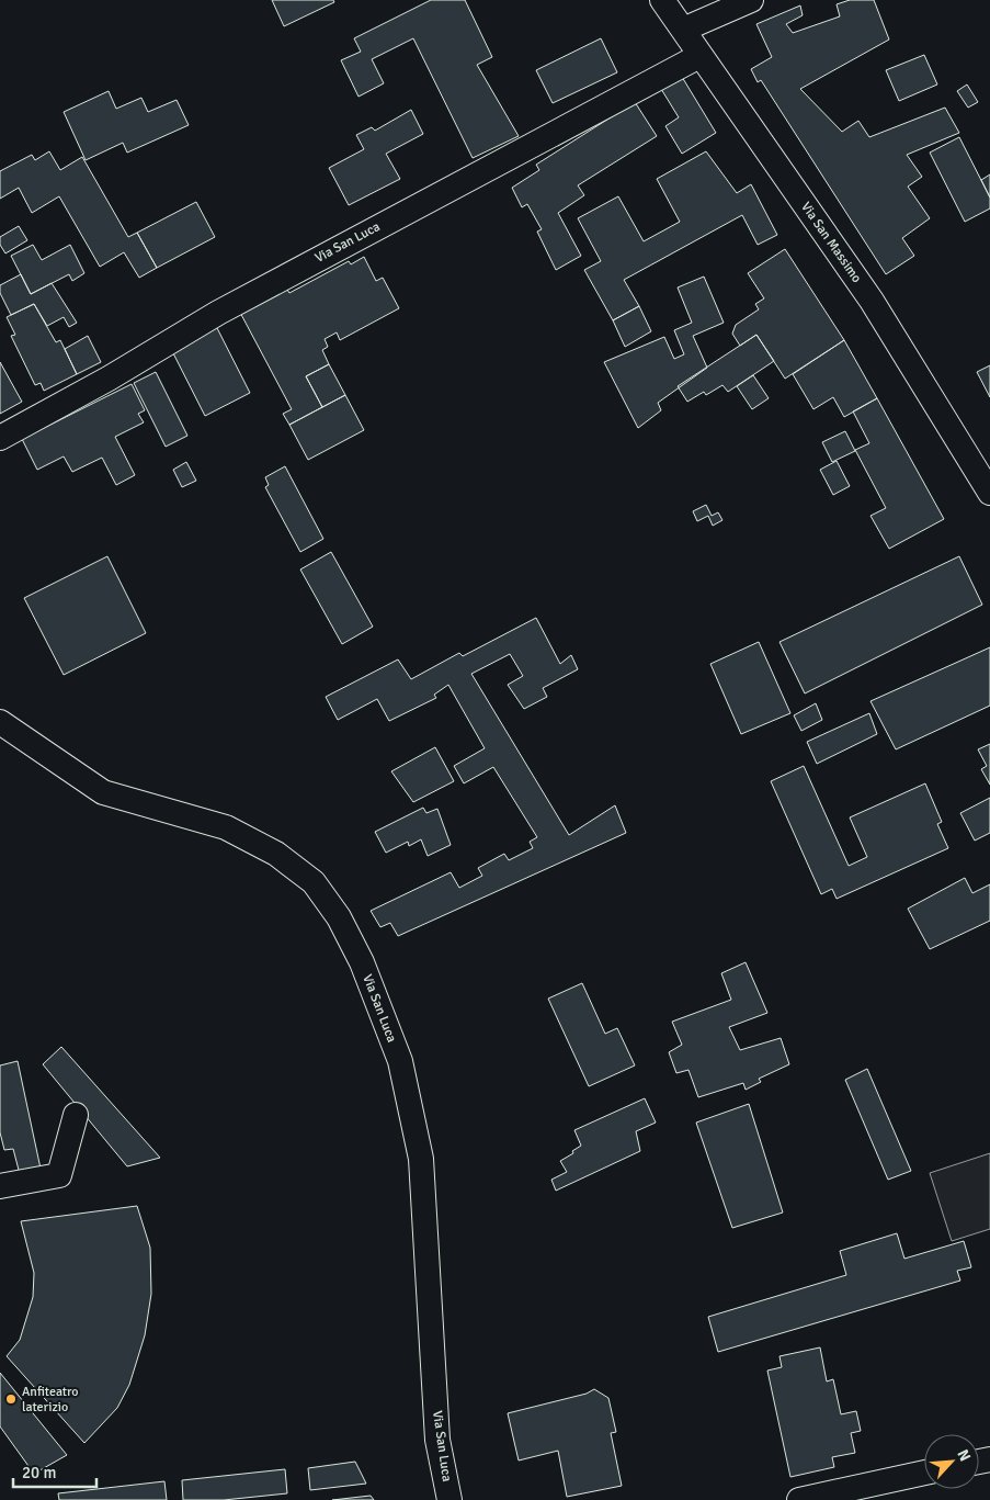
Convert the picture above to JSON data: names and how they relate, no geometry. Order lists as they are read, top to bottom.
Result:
{
  "streets": {
    "street": ["Via San Luca", "Via San Massimo"]
  },
  "crossings": [
    ["Via San Luca", "Via San Massimo"]
  ],
  "places": ["Anfiteatro laterizio"],
  "scale_bar": "20 m",
  "north": "top right"
}
